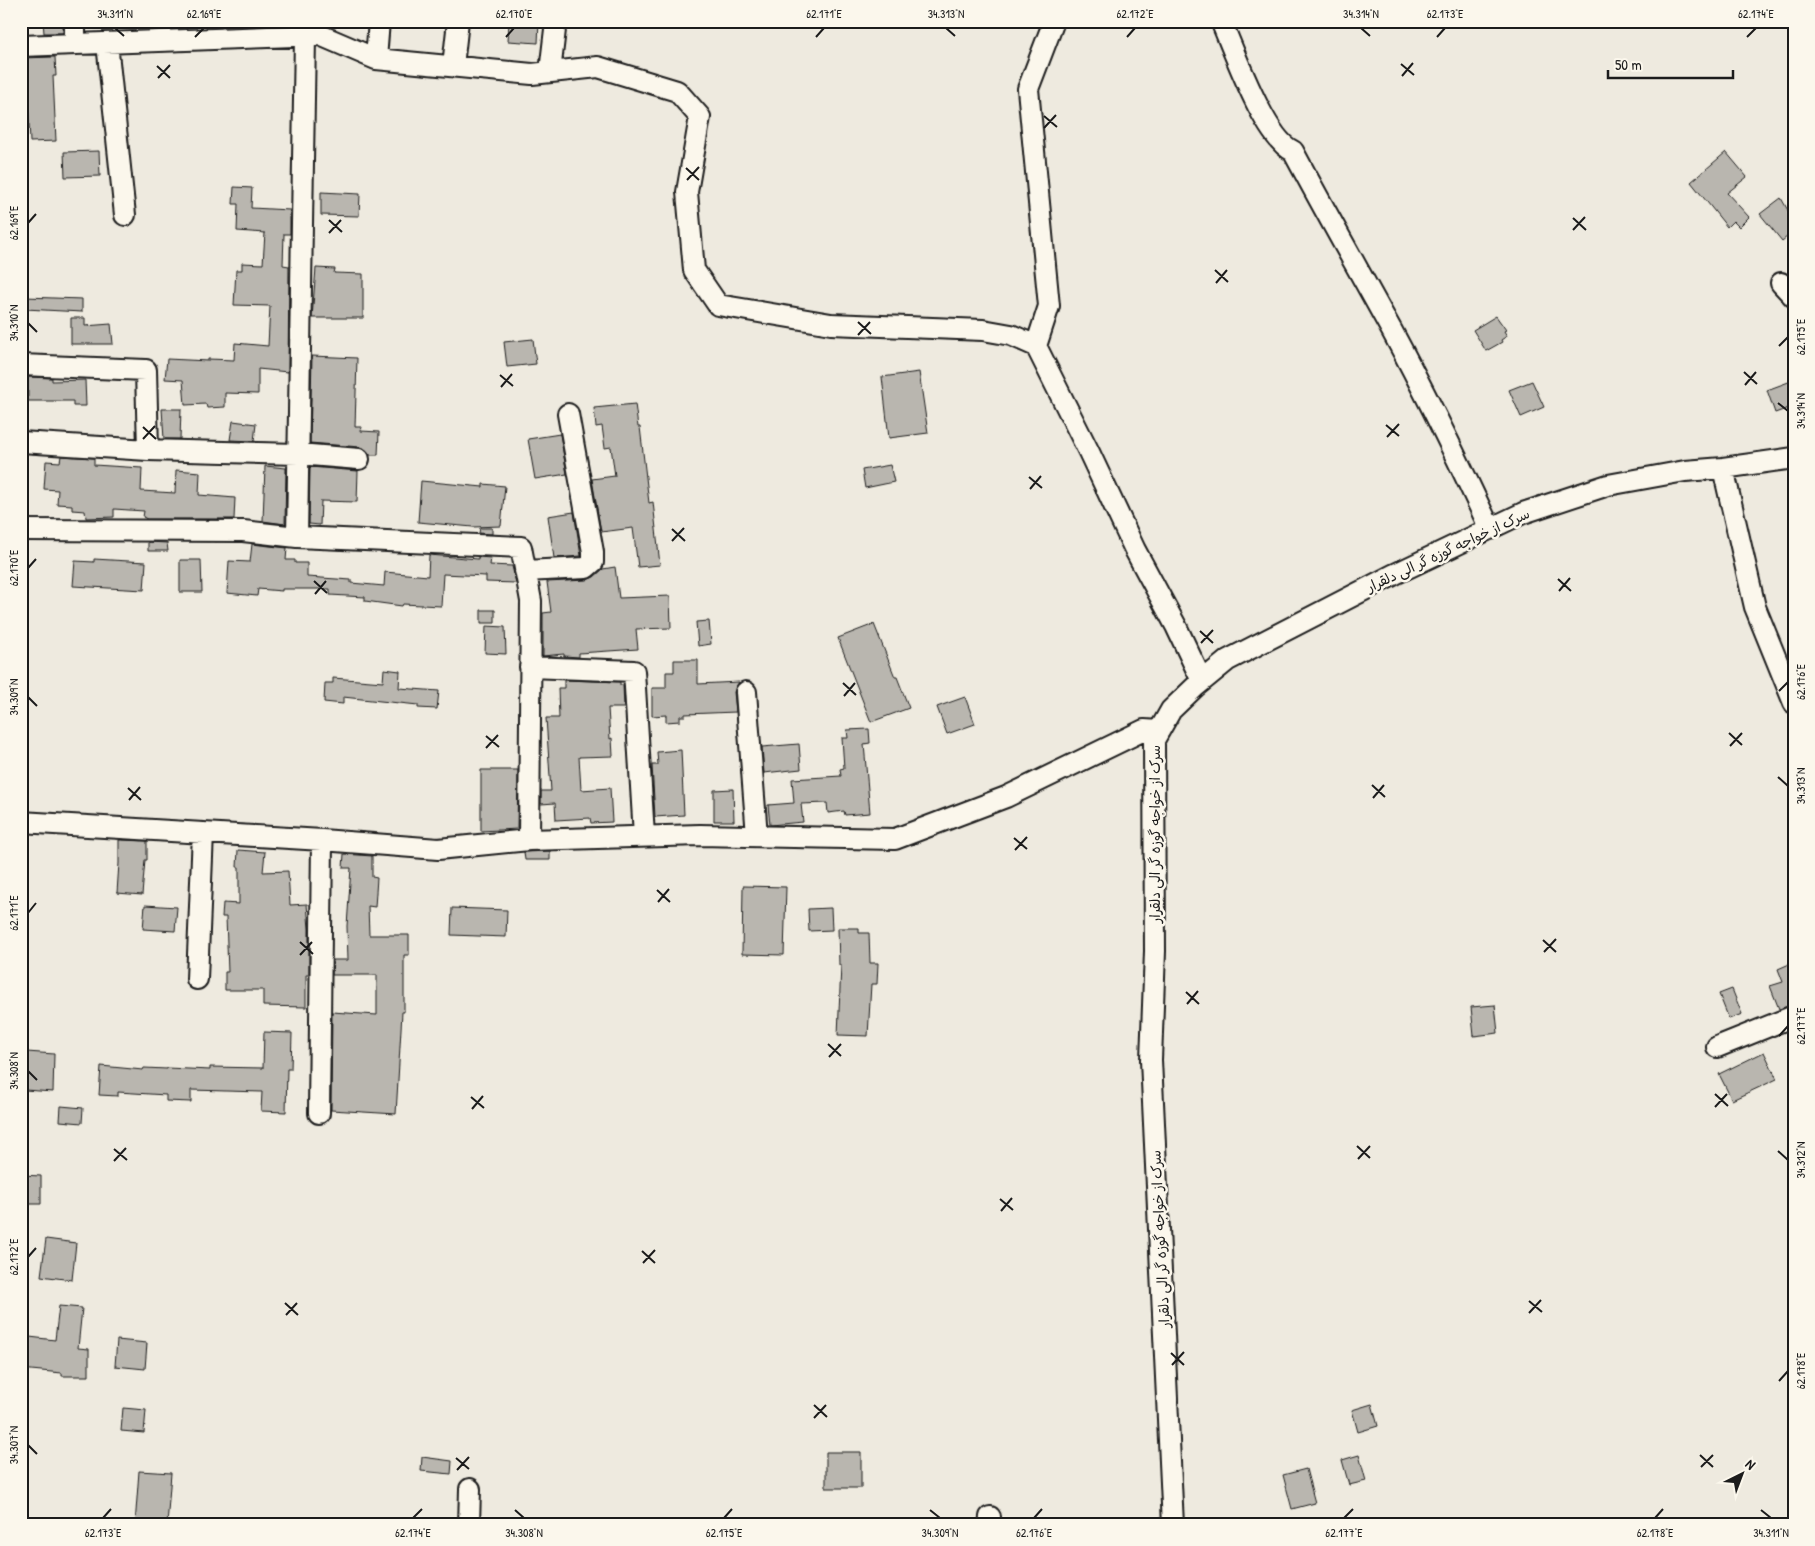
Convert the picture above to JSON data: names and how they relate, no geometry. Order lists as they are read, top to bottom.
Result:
{
  "streets": {
    "street": ["سرک از خواجه گوزه گر الی دلقرار"]
  },
  "scale_bar": "50 m",
  "north": "top right",
  "coordinates": [
    "34.311°N",
    "62.169°E",
    "62.170°E",
    "62.171°E",
    "34.313°N",
    "62.172°E",
    "34.314°N",
    "62.173°E",
    "62.174°E",
    "34.310°N",
    "62.175°E",
    "62.176°E",
    "34.309°N",
    "62.177°E",
    "34.308°N",
    "34.312°N",
    "62.178°E",
    "34.307°N"
  ]
}
